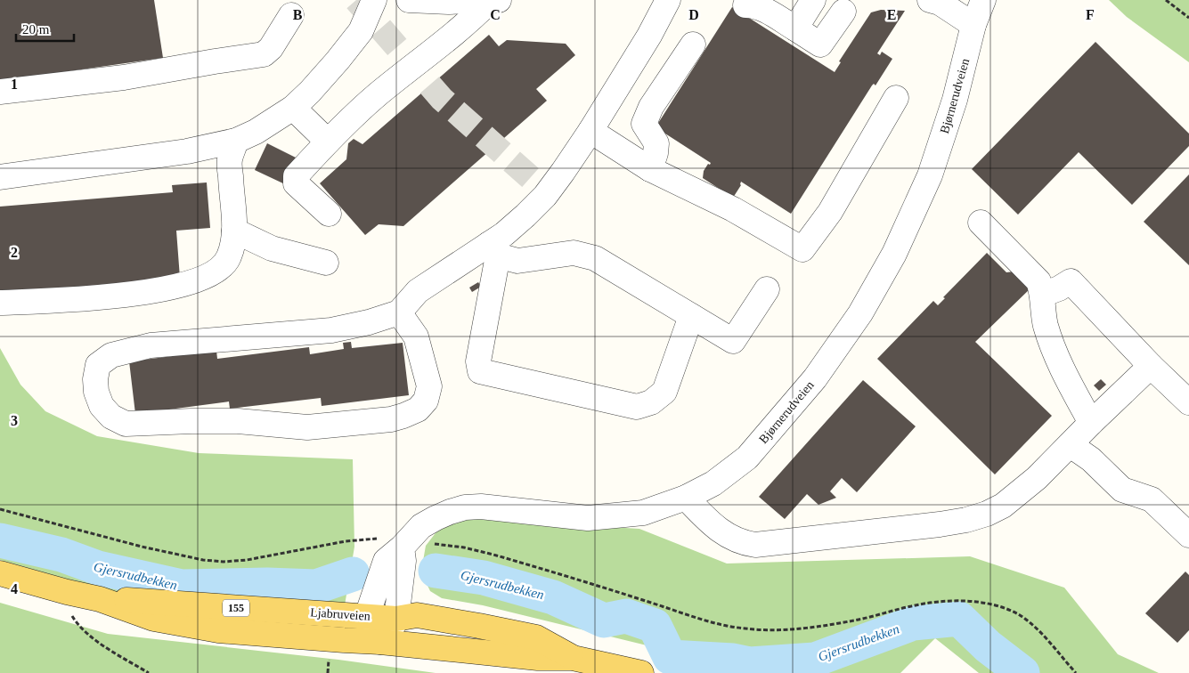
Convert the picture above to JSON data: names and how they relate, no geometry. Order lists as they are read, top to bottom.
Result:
{
  "streets": {
    "main road": ["155", "Ljabruveien"],
    "street": ["Bjørnerudveien"]
  },
  "crossings": [
    ["Bjørnerudveien", "Ljabruveien"]
  ],
  "water": ["Gjersrudbekken"],
  "scale_bar": "20 m",
  "grid": {
    "columns": [
      "B",
      "C",
      "D",
      "E",
      "F"
    ],
    "rows": [
      "1",
      "2",
      "3",
      "4"
    ]
  }
}
